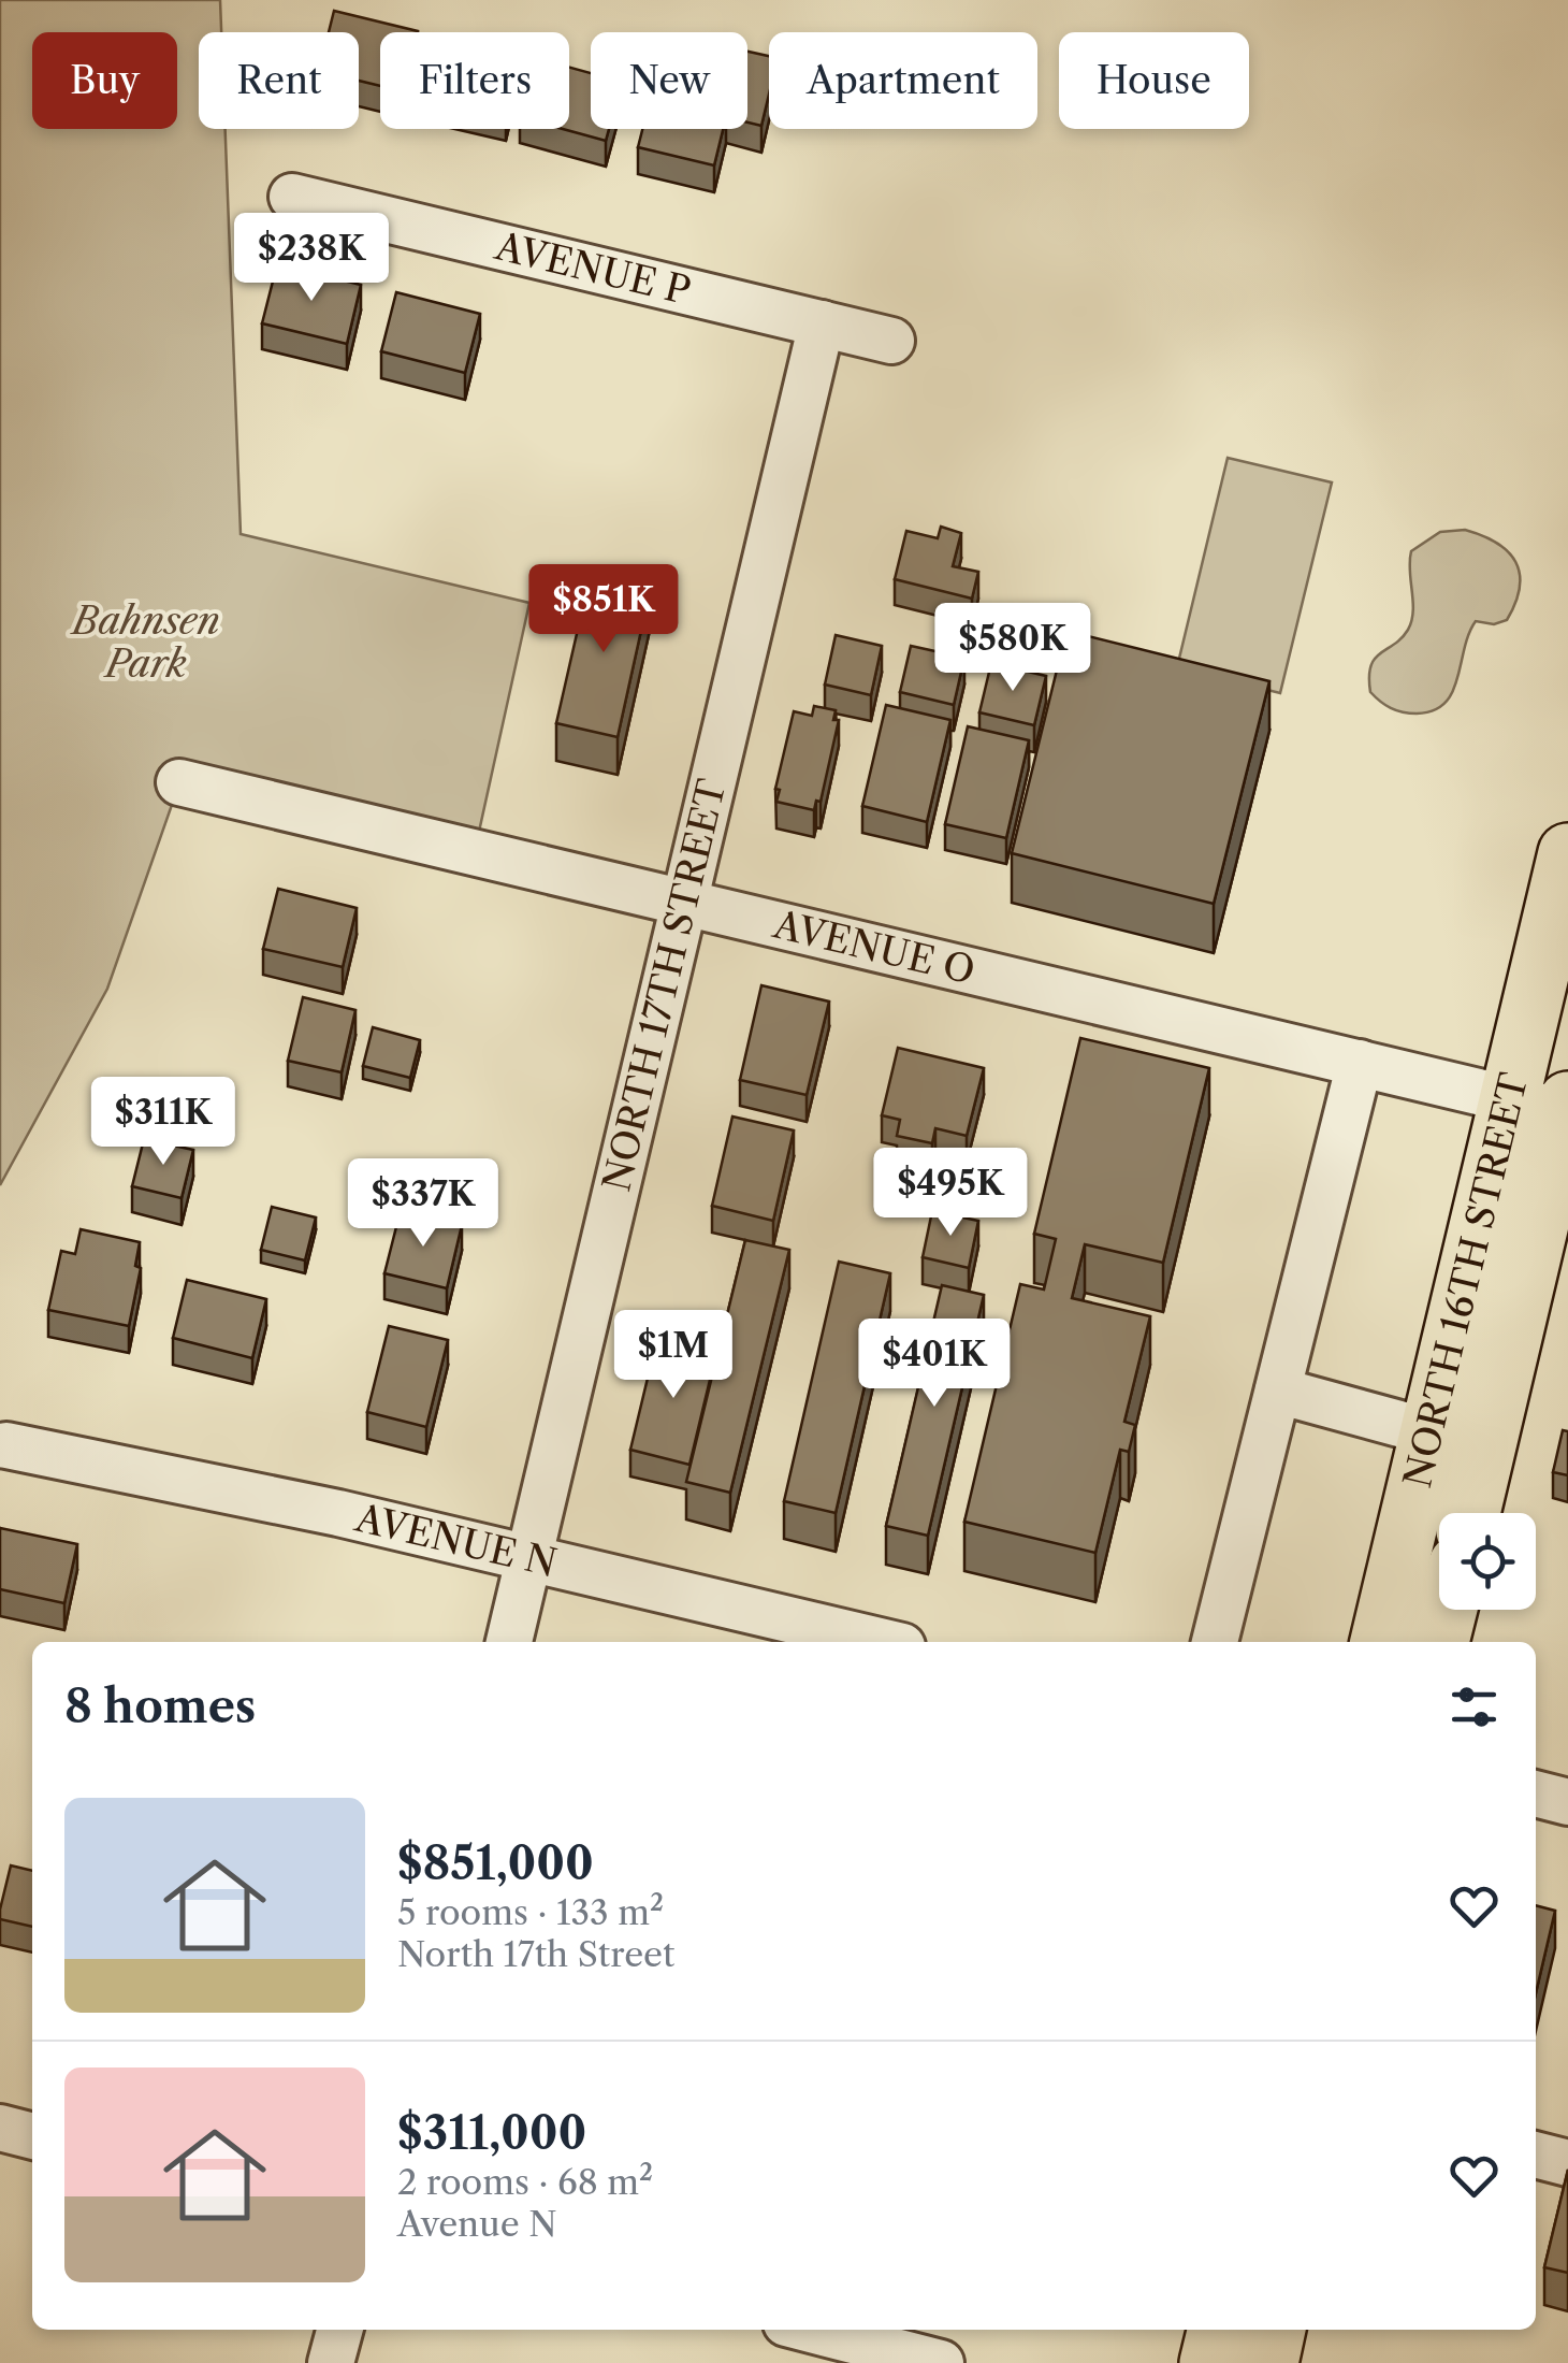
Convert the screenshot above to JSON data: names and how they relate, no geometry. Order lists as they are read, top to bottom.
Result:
{
  "streets": {
    "main road": ["NORTH 16TH STREET"],
    "street": [
      "AVENUE P",
      "AVENUE O",
      "NORTH 17TH STREET",
      "AVENUE N"
    ]
  },
  "crossings": [
    ["AVENUE P", "NORTH 17TH STREET"],
    ["AVENUE O", "NORTH 17TH STREET"],
    ["AVENUE O", "NORTH 16TH STREET"],
    ["NORTH 17TH STREET", "AVENUE N"]
  ],
  "parks": ["Bahnsen Park"],
  "page": {
    "chip": [
      "Buy",
      "Rent",
      "Filters",
      "New",
      "Apartment",
      "House"
    ],
    "price": [
      "$238K",
      "$851K",
      "$580K",
      "$311K",
      "$495K",
      "$337K",
      "$1M",
      "$401K"
    ],
    "heading": "8 homes",
    "list": [
      {
        "name": "$851,000",
        "note": "5 rooms · 133 m² · North 17th Street"
      },
      {
        "name": "$311,000",
        "note": "2 rooms · 68 m² · Avenue N"
      }
    ]
  }
}
